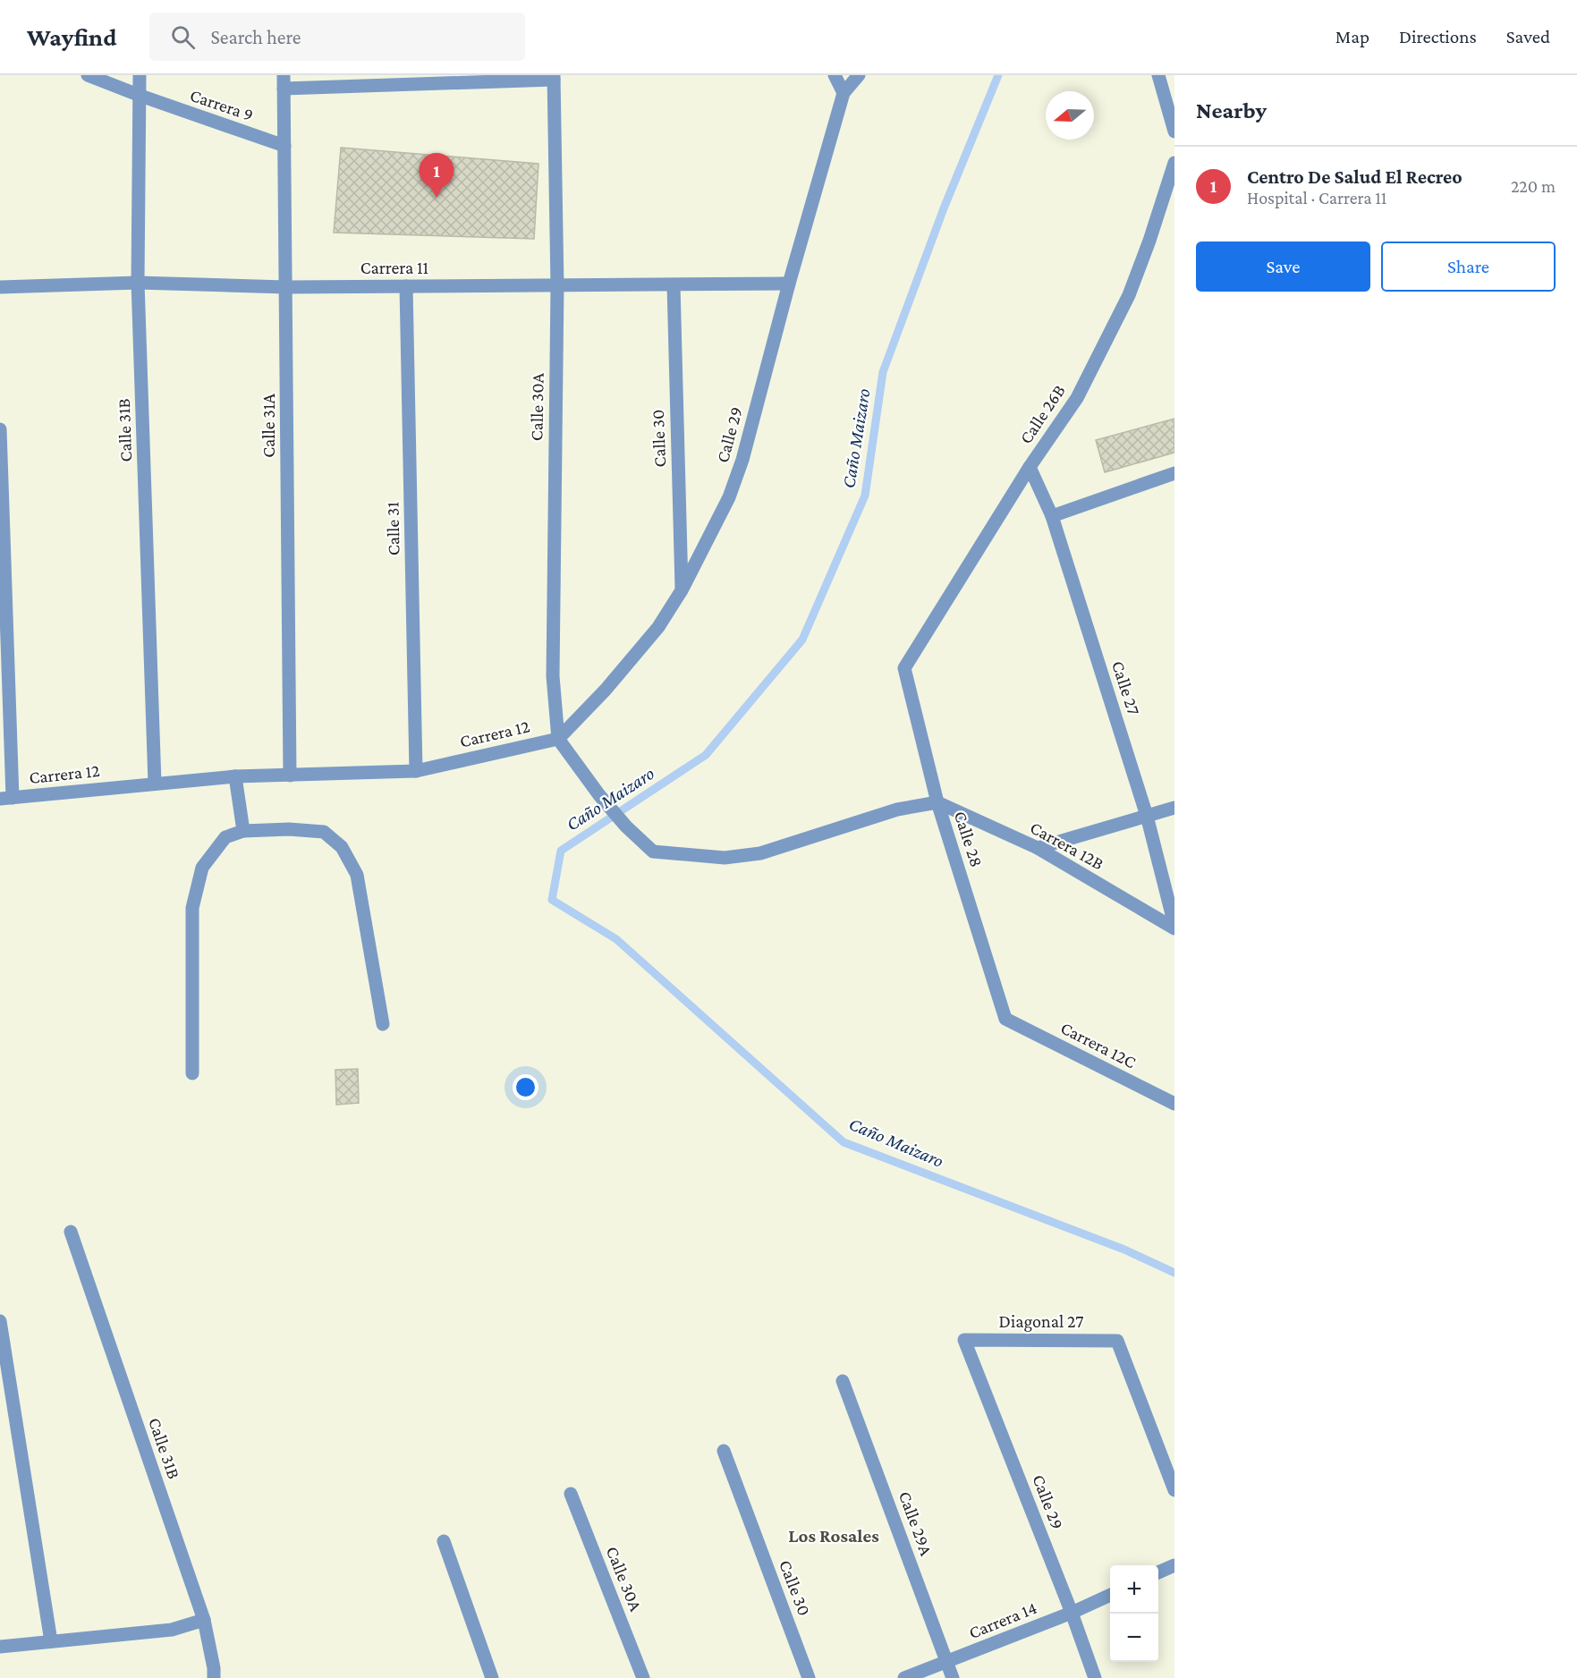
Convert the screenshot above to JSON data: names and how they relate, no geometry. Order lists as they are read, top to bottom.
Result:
{
  "streets": {
    "street": [
      "Carrera 9",
      "Carrera 11",
      "Calle 30A",
      "Calle 26B",
      "Calle 31A",
      "Calle 31B",
      "Calle 29",
      "Calle 30",
      "Calle 31",
      "Calle 27",
      "Carrera 12",
      "Calle 28",
      "Carrera 12B",
      "Carrera 12C",
      "Diagonal 27",
      "Calle 29A",
      "Carrera 14"
    ]
  },
  "crossings": [
    ["Carrera 9", "Calle 31A"],
    ["Carrera 9", "Calle 31B"],
    ["Carrera 11", "Calle 30A"],
    ["Carrera 11", "Calle 31A"],
    ["Carrera 11", "Calle 31B"],
    ["Carrera 11", "Calle 29"],
    ["Carrera 11", "Calle 30"],
    ["Carrera 11", "Calle 31"],
    ["Calle 30A", "Calle 29"],
    ["Calle 30A", "Carrera 12"],
    ["Calle 26B", "Calle 27"],
    ["Calle 26B", "Calle 28"],
    ["Calle 31A", "Carrera 12"],
    ["Calle 31B", "Carrera 12"],
    ["Calle 29", "Calle 30"],
    ["Calle 29", "Carrera 12"],
    ["Calle 29", "Diagonal 27"],
    ["Calle 29", "Carrera 14"],
    ["Calle 31", "Carrera 12"],
    ["Calle 28", "Carrera 12B"],
    ["Calle 28", "Carrera 12C"],
    ["Calle 29A", "Carrera 14"]
  ],
  "districts": ["Los Rosales"],
  "water": ["Caño Maizaro"],
  "north": "left",
  "page": {
    "header": "Wayfind",
    "search": "Search here",
    "nav": ["Map", "Directions", "Saved"],
    "heading": "Nearby",
    "list": [
      {
        "mark": "1",
        "name": "Centro De Salud El Recreo",
        "note": "Hospital · Carrera 11",
        "value": "220 m"
      }
    ],
    "pins": "1",
    "buttons": ["Save", "Share"],
    "map_buttons": ["+", "−"]
  }
}
